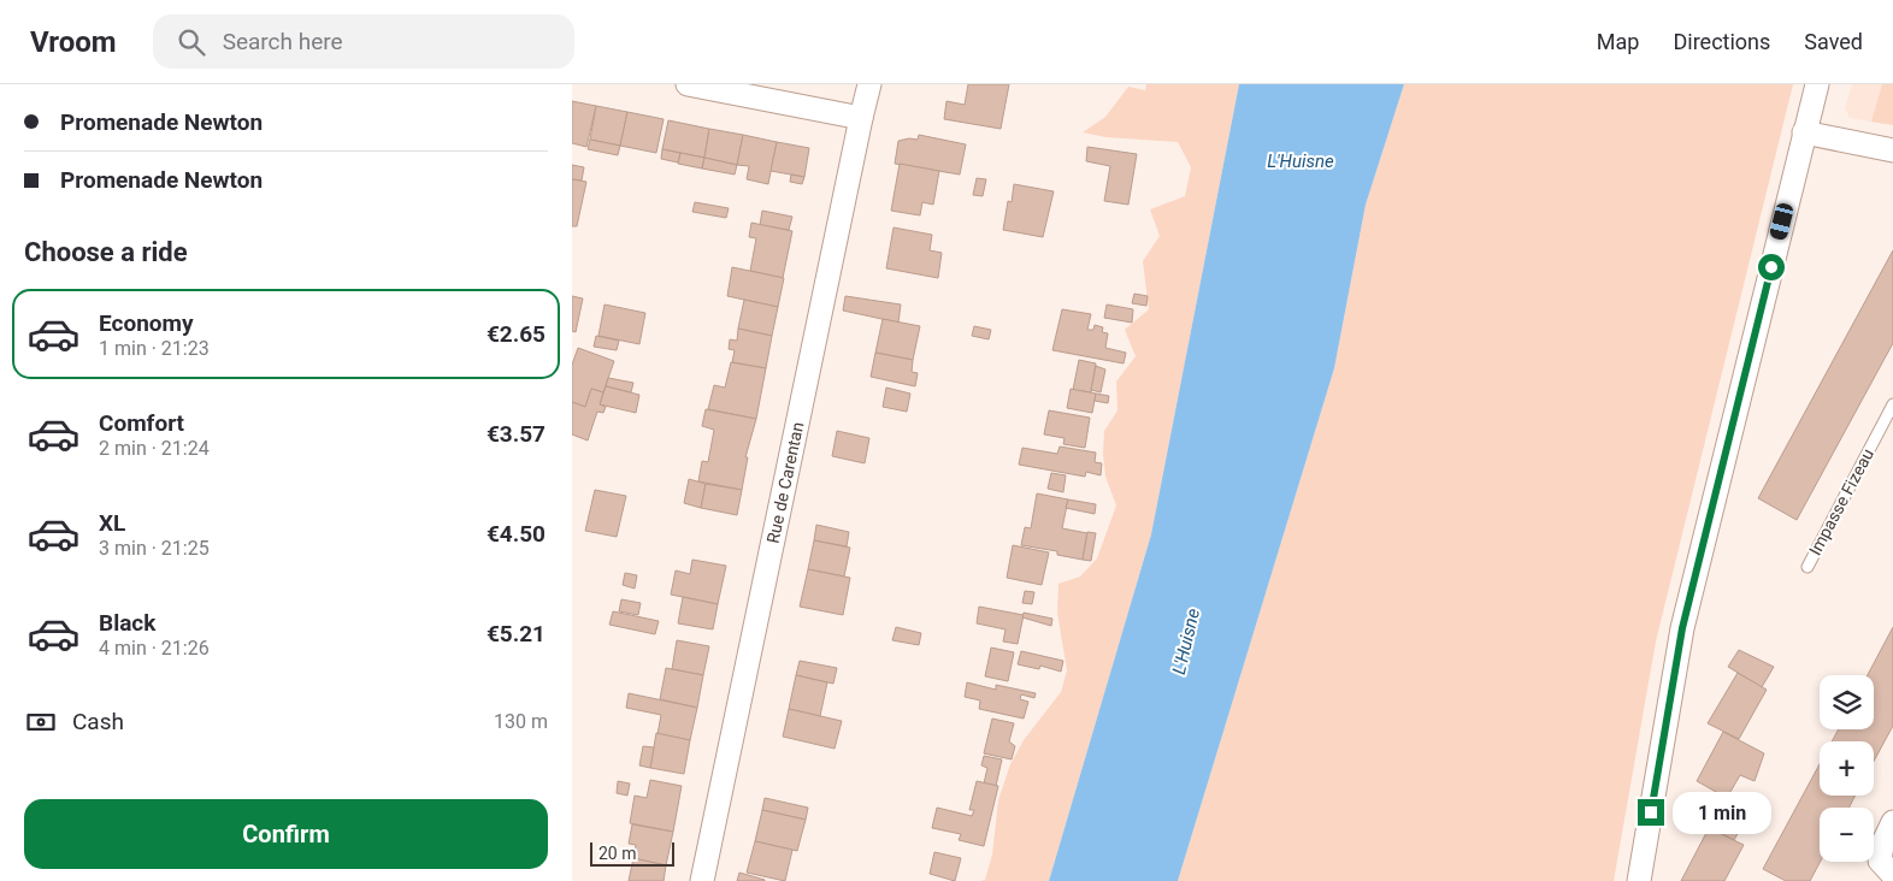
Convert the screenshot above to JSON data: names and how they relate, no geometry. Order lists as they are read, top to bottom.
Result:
{
  "streets": {
    "street": ["Rue de Carentan"],
    "lane": ["Impasse Fizeau"]
  },
  "water": ["L'Huisne"],
  "scale_bar": "20 m",
  "page": {
    "header": "Vroom",
    "search": "Search here",
    "nav": ["Map", "Directions", "Saved"],
    "banner": ["Promenade Newton", "Promenade Newton"],
    "heading": "Choose a ride",
    "list": [
      {
        "name": "Economy",
        "note": "1 min · 21:23",
        "value": "€2.65"
      },
      {
        "name": "Comfort",
        "note": "2 min · 21:24",
        "value": "€3.57"
      },
      {
        "name": "XL",
        "note": "3 min · 21:25",
        "value": "€4.50"
      },
      {
        "name": "Black",
        "note": "4 min · 21:26",
        "value": "€5.21"
      }
    ],
    "map_buttons": ["+", "−"],
    "pay": ["Cash", "130 m"],
    "buttons": "Confirm",
    "bubble": "1 min",
    "scale": "20 m"
  }
}
